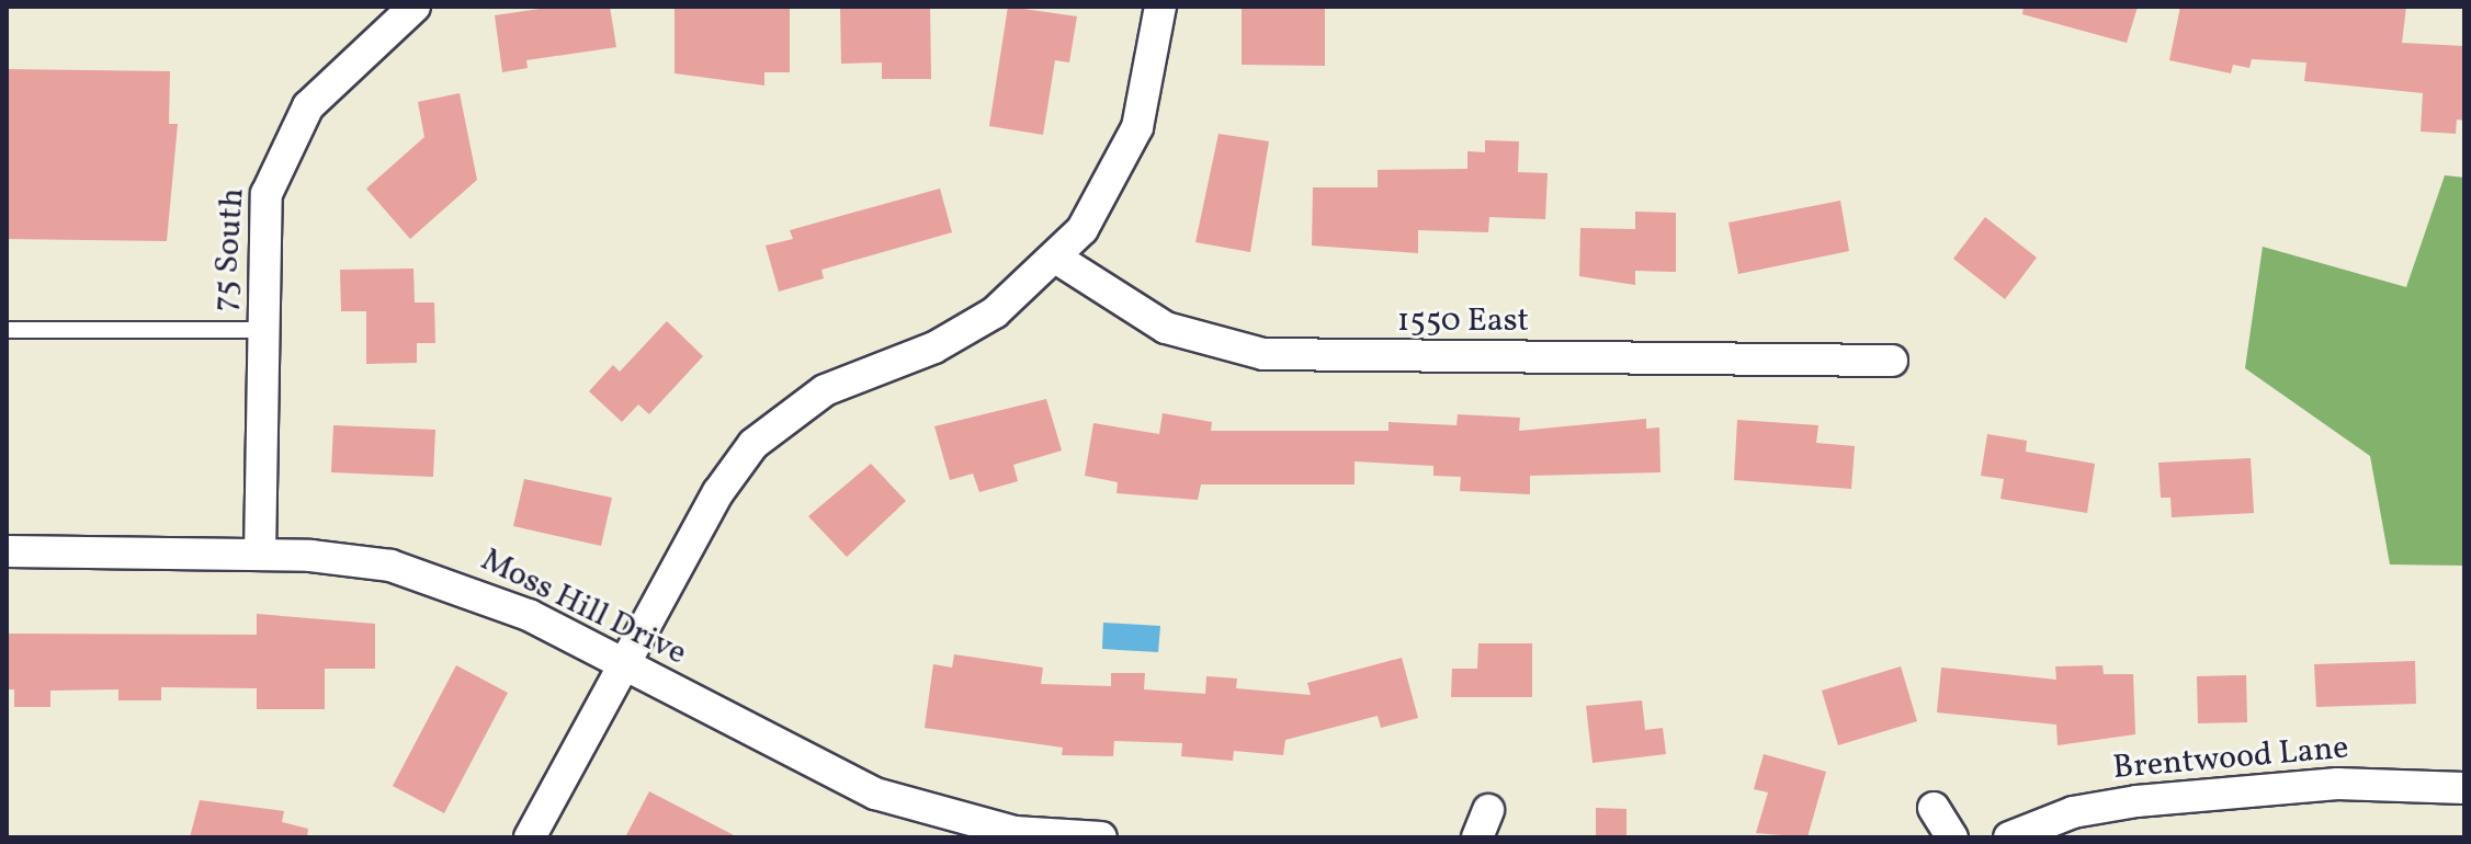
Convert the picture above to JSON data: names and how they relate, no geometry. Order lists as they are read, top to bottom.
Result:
{
  "streets": {
    "street": [
      "75 South",
      "1550 East",
      "Moss Hill Drive",
      "Brentwood Lane"
    ]
  },
  "crossings": [
    ["75 South", "Moss Hill Drive"]
  ]
}
